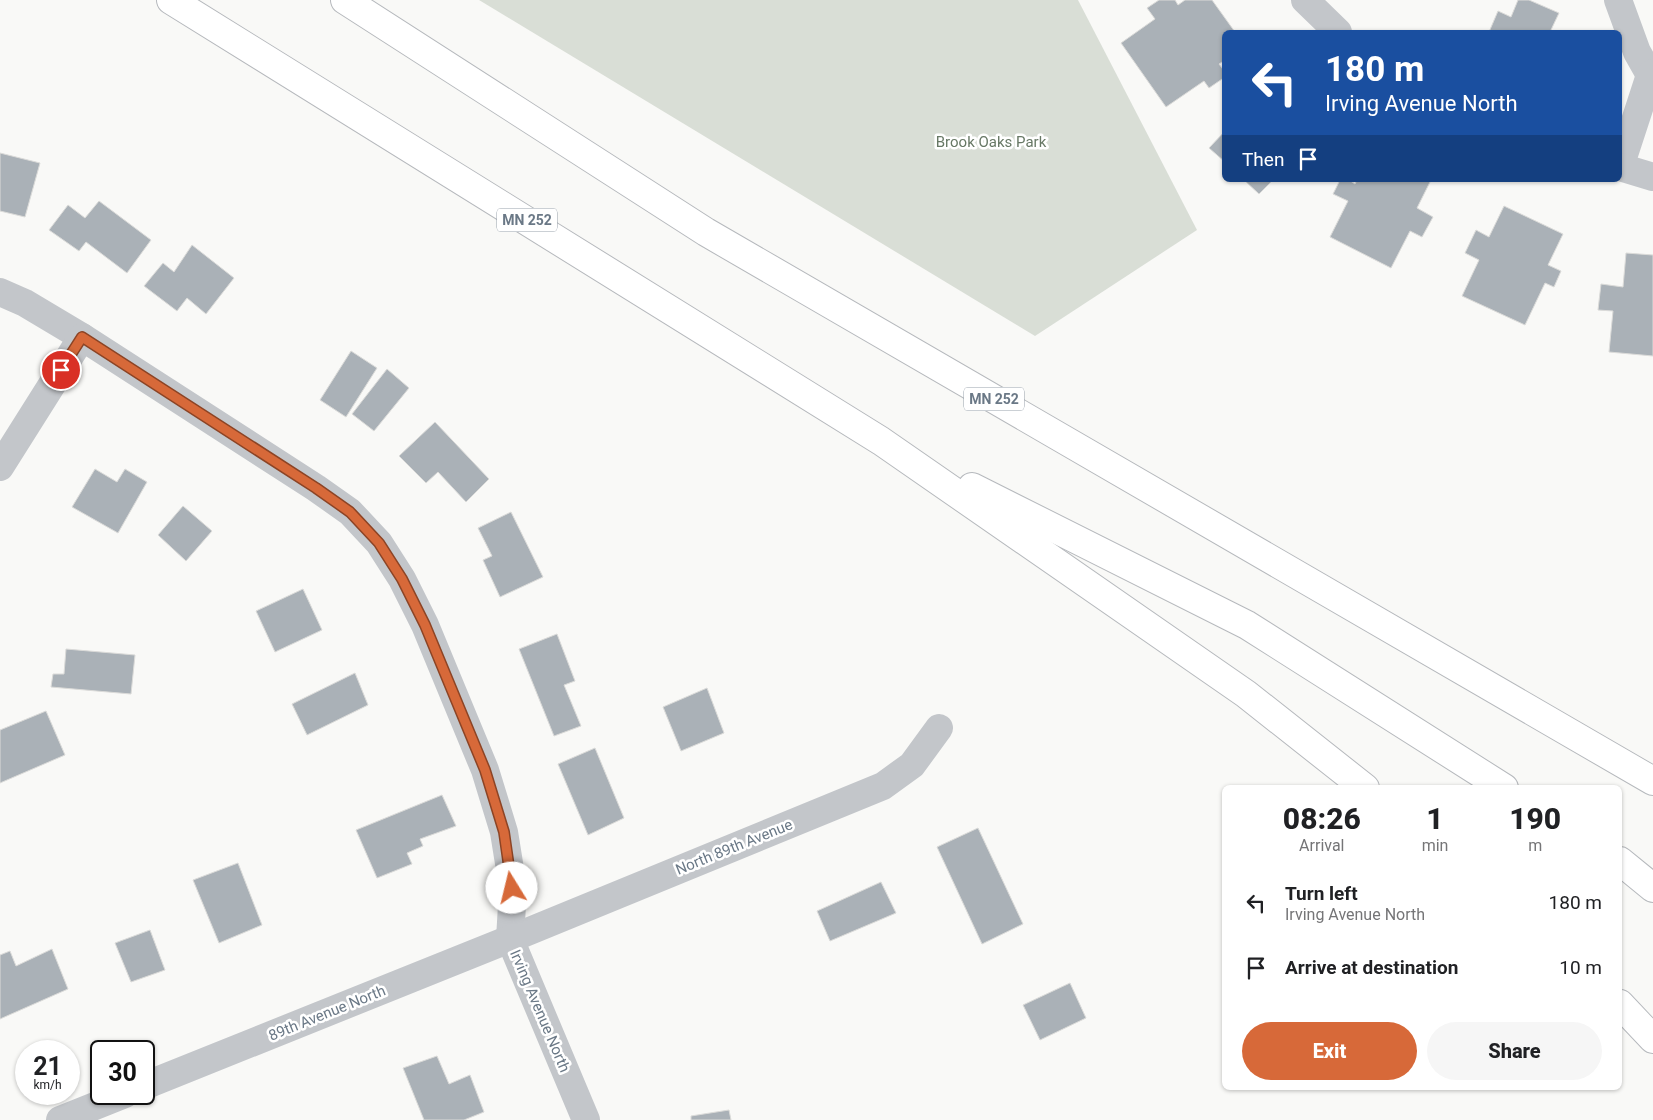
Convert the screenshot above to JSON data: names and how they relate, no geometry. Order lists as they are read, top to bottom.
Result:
{
  "streets": {
    "highway": ["MN 252"],
    "street": ["North 89th Avenue", "Irving Avenue North", "89th Avenue North"]
  },
  "crossings": [
    ["North 89th Avenue", "Irving Avenue North"],
    ["North 89th Avenue", "89th Avenue North"],
    ["Irving Avenue North", "89th Avenue North"]
  ],
  "parks": ["Brook Oaks Park"],
  "page": {
    "turn": ["180 m", "Irving Avenue North"],
    "then": "Then",
    "eta": [
      "08:26",
      "Arrival",
      "1",
      "min",
      "190",
      "m"
    ],
    "list": [
      {
        "name": "Turn left",
        "note": "Irving Avenue North",
        "value": "180 m"
      },
      {
        "name": "Arrive at destination",
        "value": "10 m"
      }
    ],
    "buttons": ["Exit", "Share"],
    "speed": "21 km/h",
    "limit": "30"
  }
}
